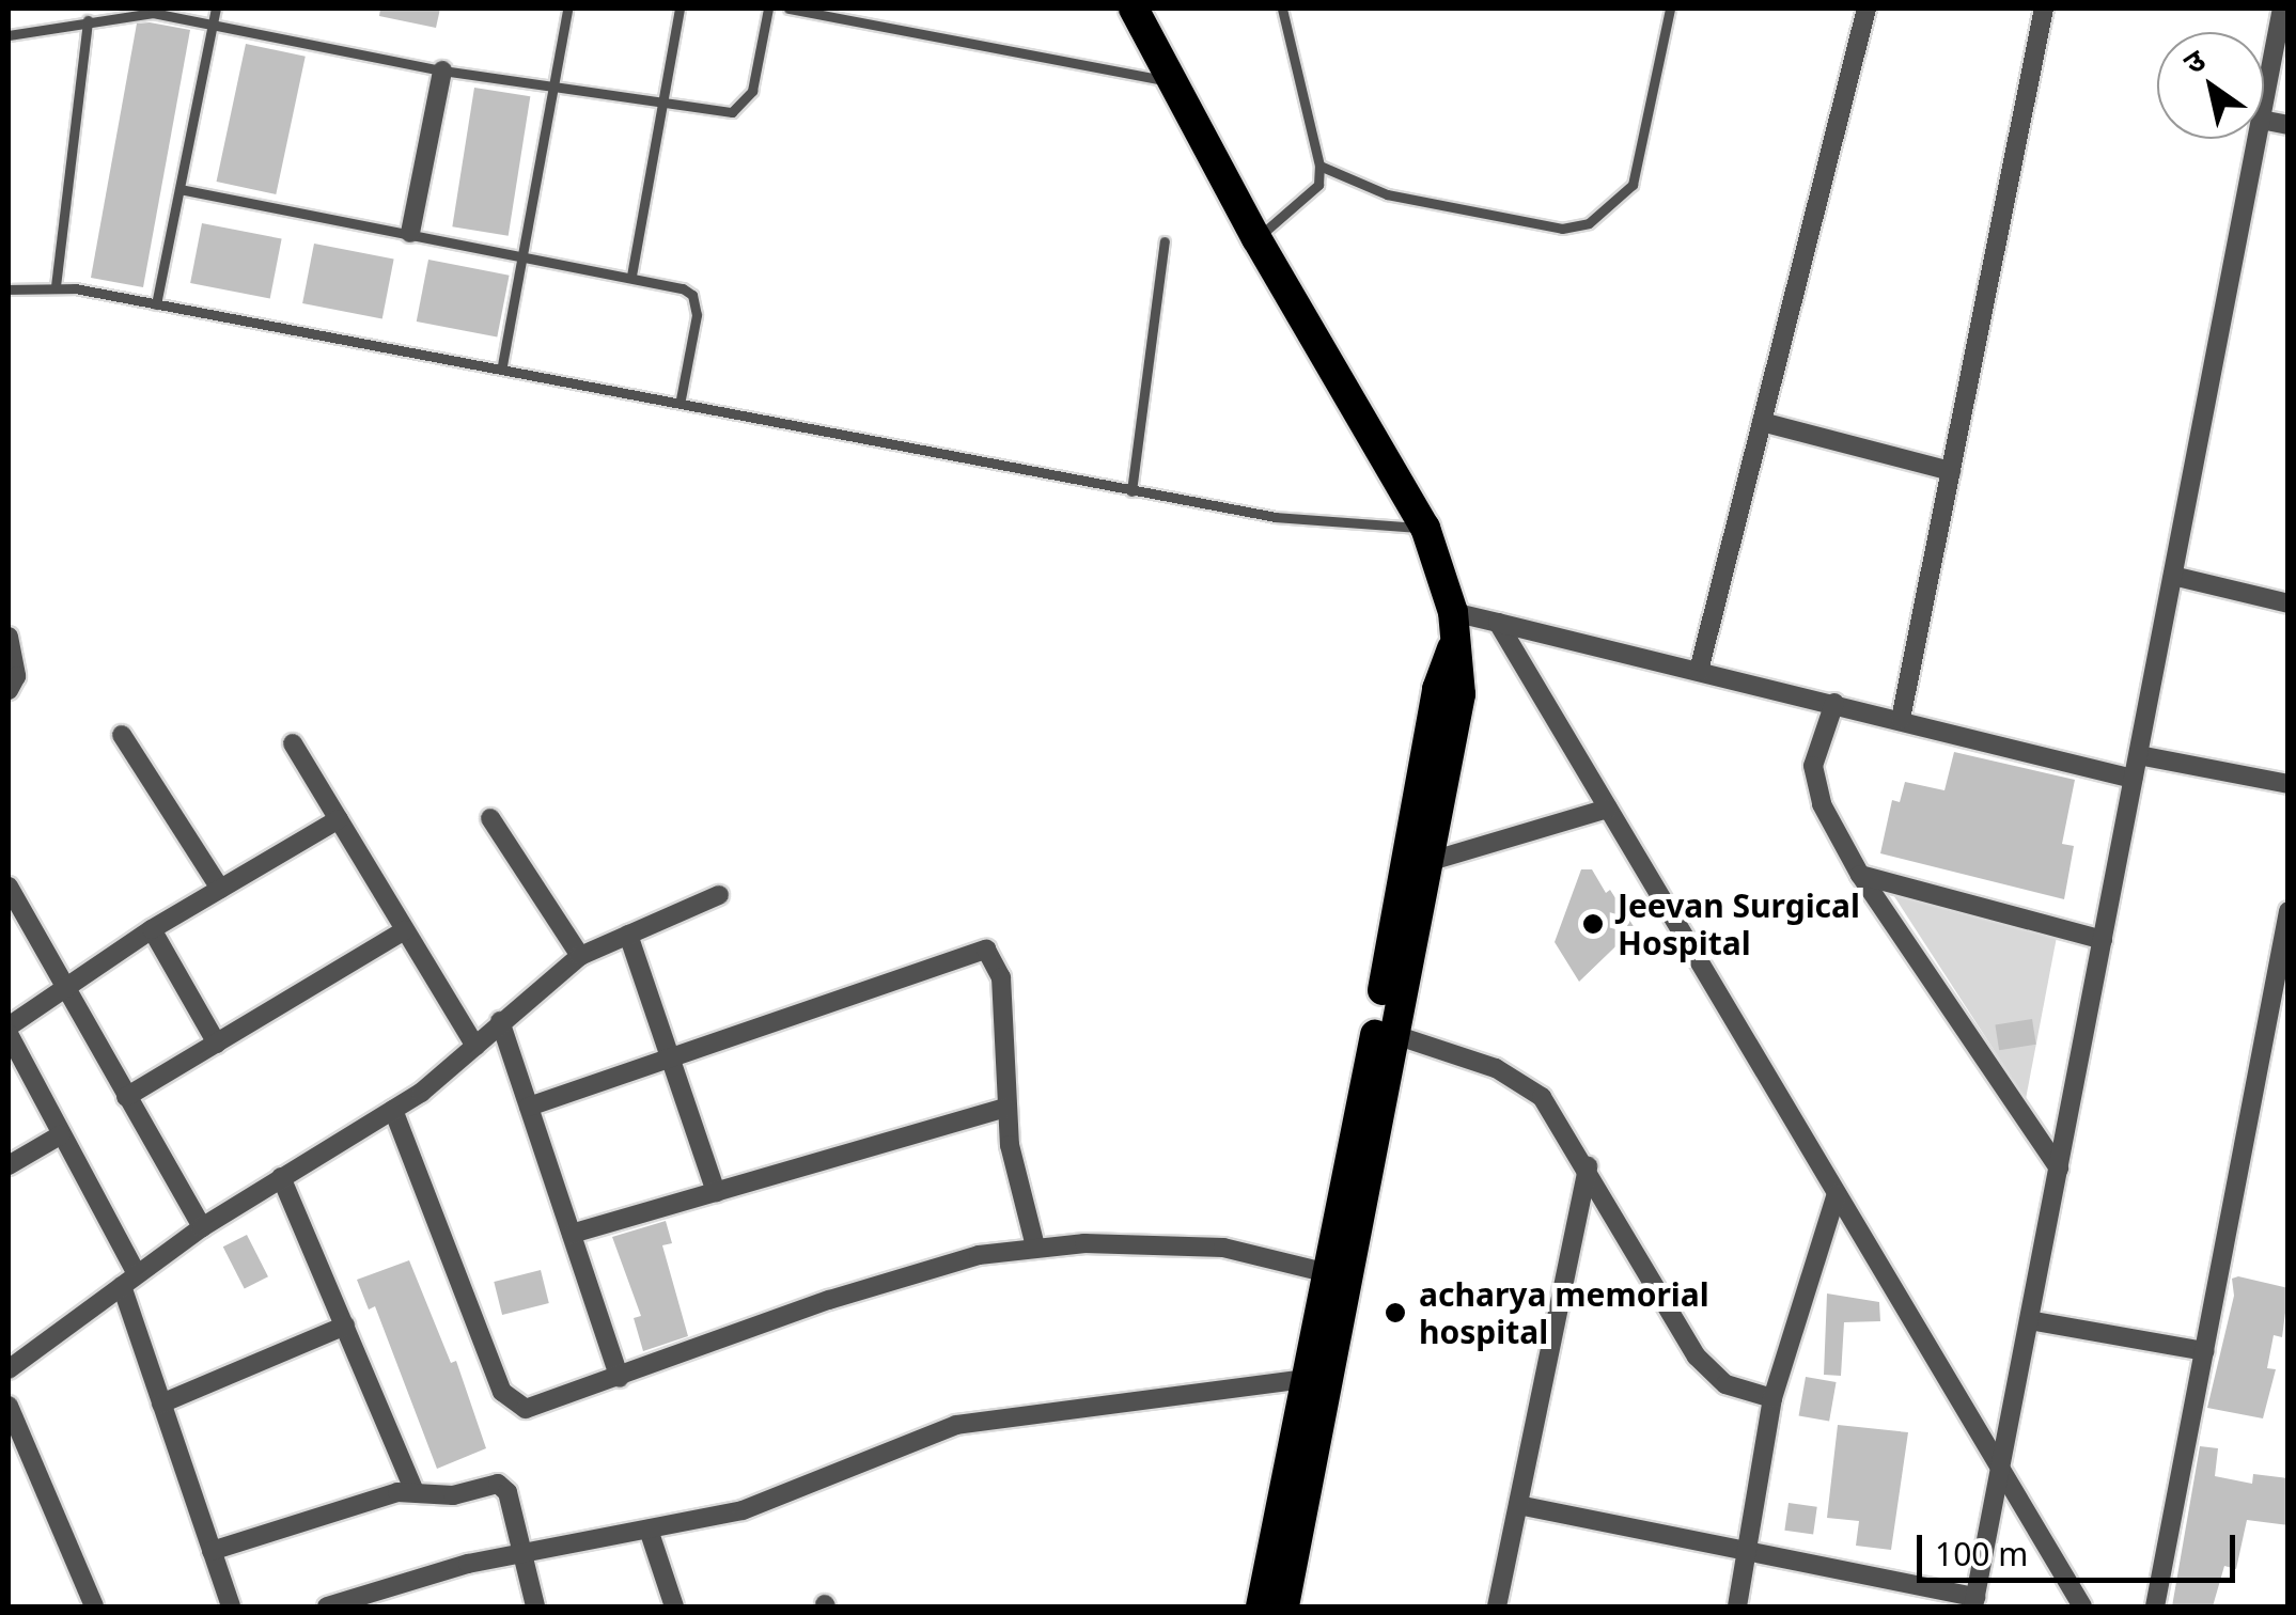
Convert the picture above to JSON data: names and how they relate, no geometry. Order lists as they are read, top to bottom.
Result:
{
  "places": ["Jeevan Surgical Hospital", "acharya memorial hospital"],
  "scale_bar": "100 m",
  "north": "top left"
}
